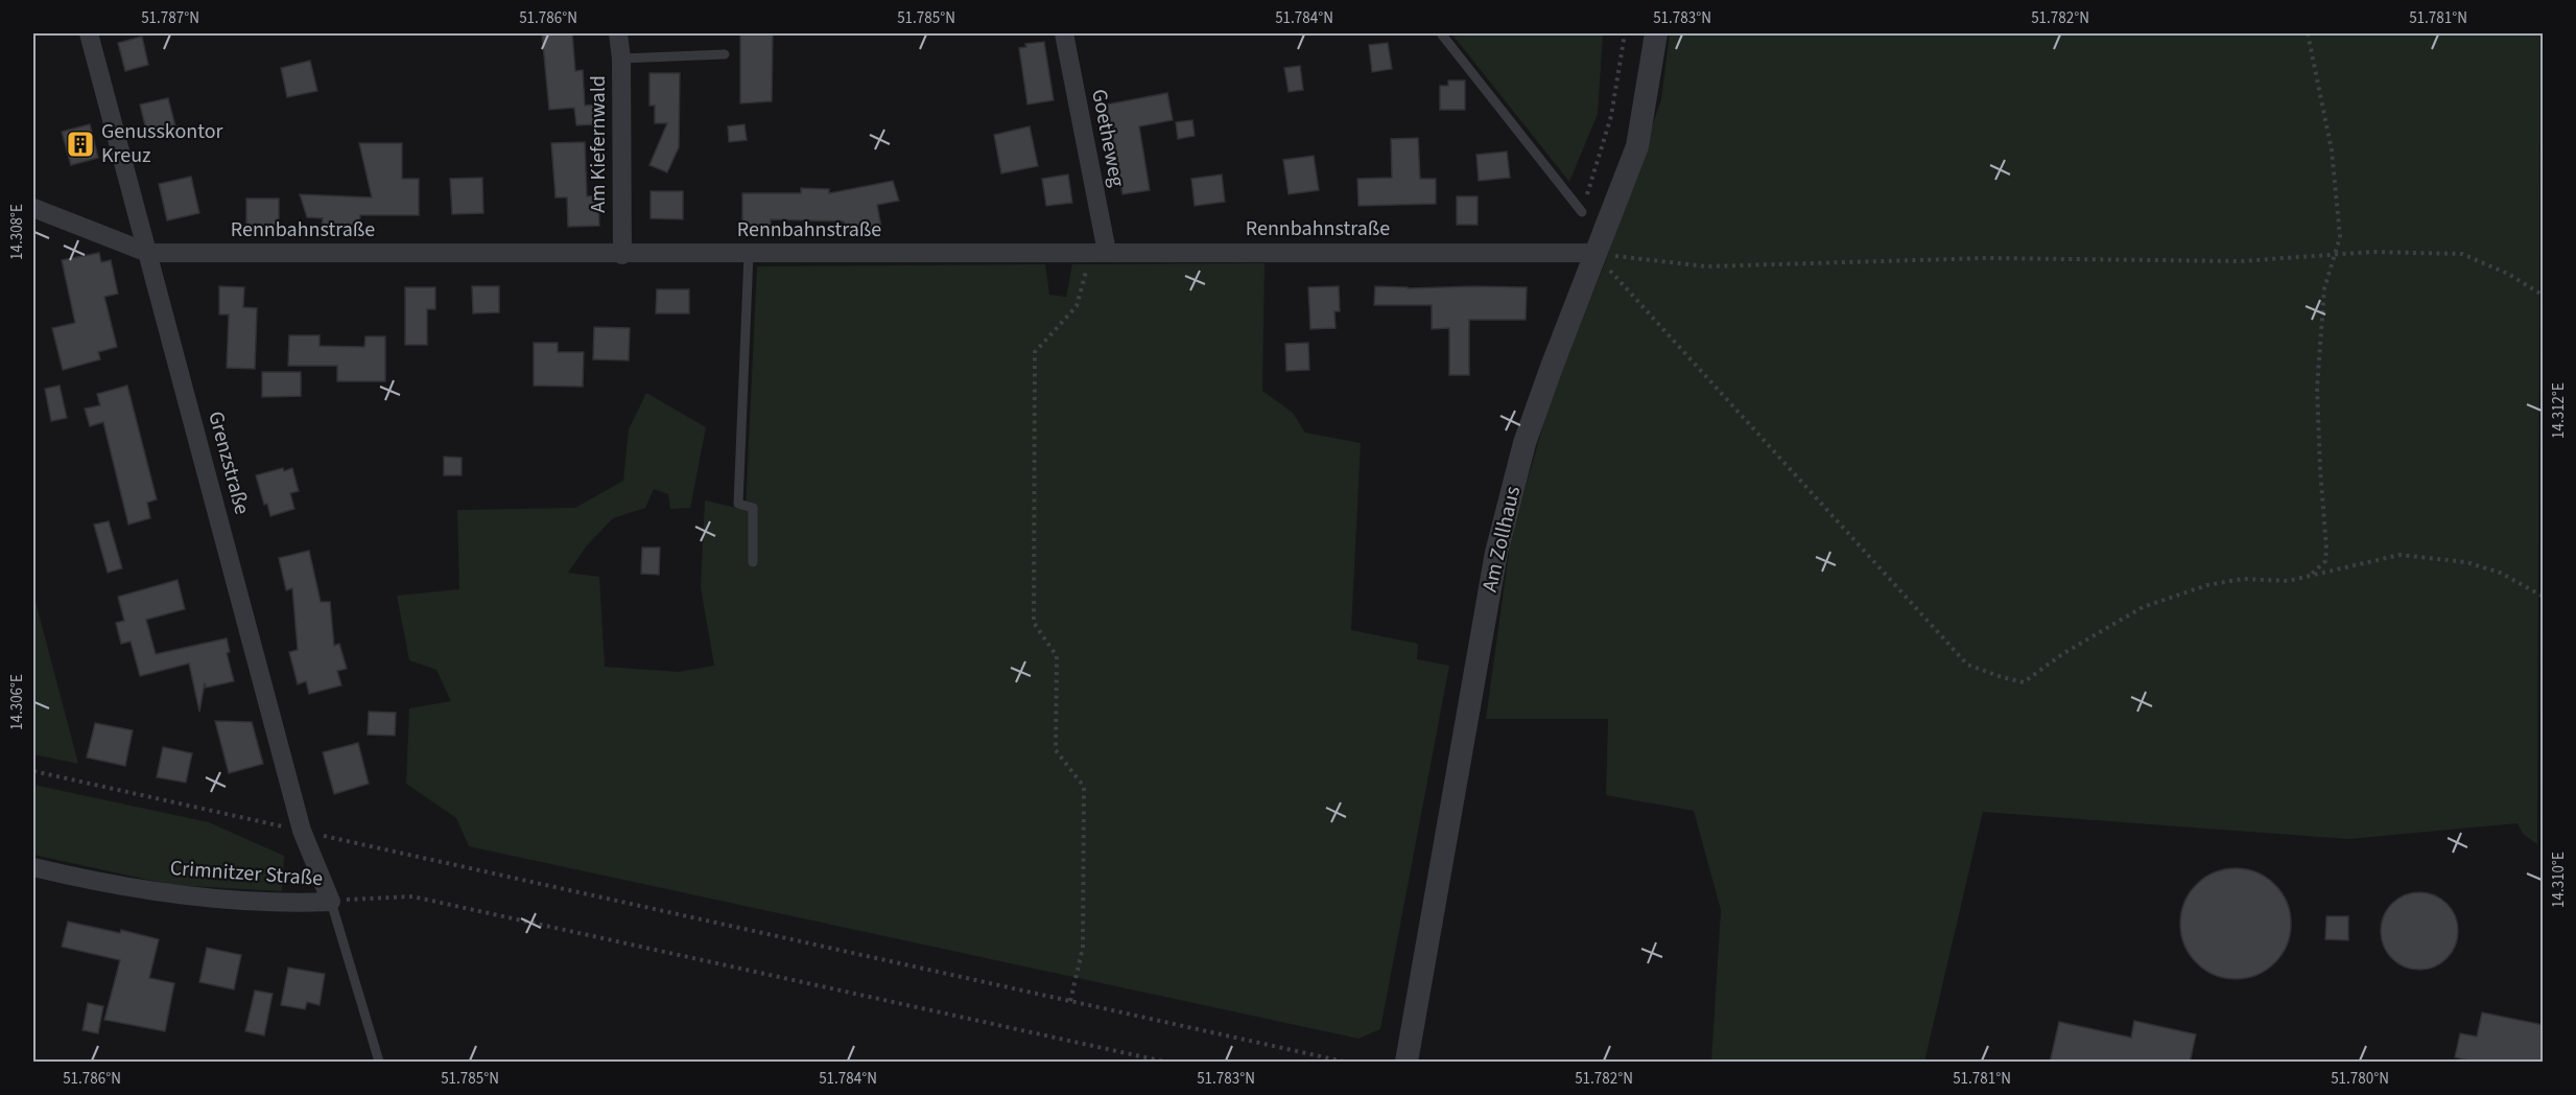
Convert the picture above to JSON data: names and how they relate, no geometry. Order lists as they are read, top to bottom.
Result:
{
  "streets": {
    "street": [
      "Goetheweg",
      "Am Kiefernwald",
      "Rennbahnstraße",
      "Grenzstraße",
      "Am Zollhaus",
      "Crimnitzer Straße"
    ]
  },
  "crossings": [
    ["Goetheweg", "Rennbahnstraße"],
    ["Am Kiefernwald", "Rennbahnstraße"],
    ["Rennbahnstraße", "Grenzstraße"],
    ["Rennbahnstraße", "Am Zollhaus"],
    ["Grenzstraße", "Crimnitzer Straße"]
  ],
  "places": {
    "building": ["Genusskontor Kreuz"]
  },
  "coordinates": [
    "51.787°N",
    "51.786°N",
    "51.785°N",
    "51.784°N",
    "51.783°N",
    "51.782°N",
    "51.781°N",
    "14.308°E",
    "14.312°E",
    "14.306°E",
    "14.310°E",
    "51.780°N"
  ]
}
